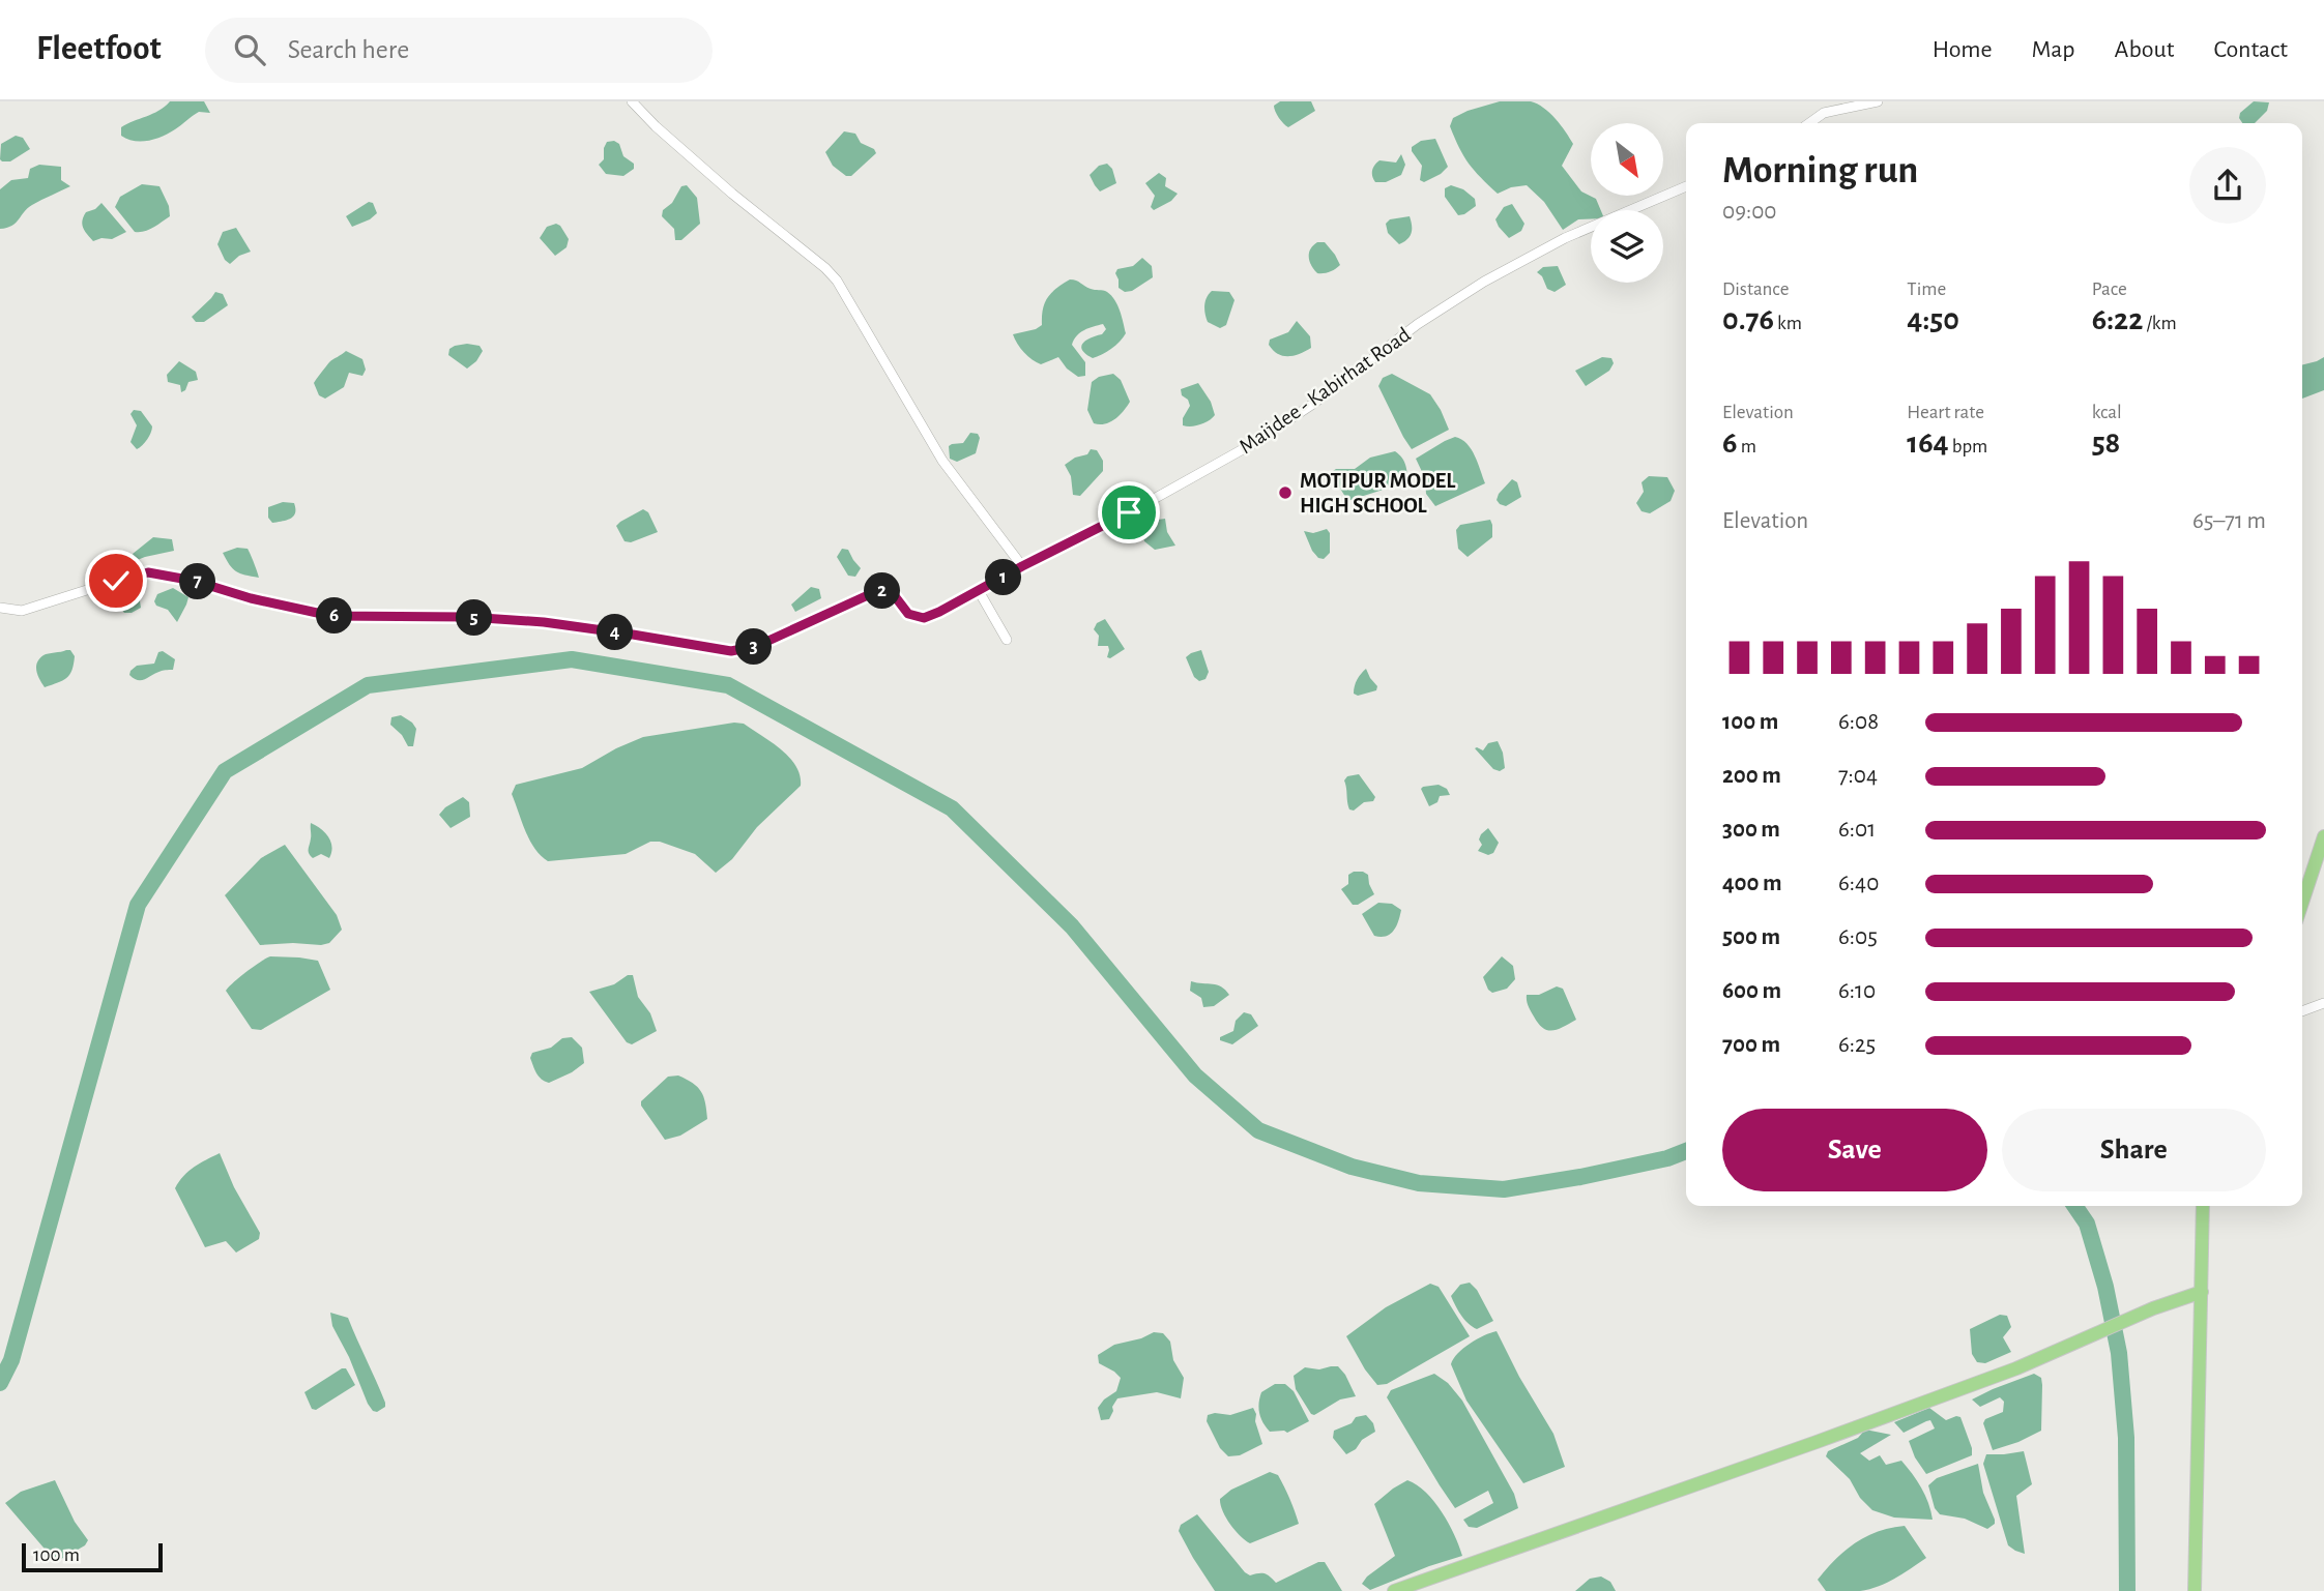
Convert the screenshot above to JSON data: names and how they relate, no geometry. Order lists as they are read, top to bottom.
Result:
{
  "streets": {
    "street": ["Maijdee - Kabirhat Road"]
  },
  "places": ["MOTIPUR MODEL HIGH SCHOOL"],
  "scale_bar": "100 m",
  "north": "bottom right",
  "page": {
    "header": "Fleetfoot",
    "search": "Search here",
    "nav": [
      "Home",
      "Map",
      "About",
      "Contact"
    ],
    "heading": ["Morning run", "09:00"],
    "stats": [
      ["Distance", "0.76 km"],
      ["Time", "4:50"],
      ["Pace", "6:22 /km"],
      ["Elevation", "6 m"],
      ["Heart rate", "164 bpm"],
      ["kcal", "58"]
    ],
    "chart": ["Elevation", "65–71 m"],
    "pins": [
      "1",
      "7",
      "2",
      "6",
      "5",
      "4",
      "3"
    ],
    "list": [
      {
        "name": "100 m",
        "note": "6:08"
      },
      {
        "name": "200 m",
        "note": "7:04"
      },
      {
        "name": "300 m",
        "note": "6:01"
      },
      {
        "name": "400 m",
        "note": "6:40"
      },
      {
        "name": "500 m",
        "note": "6:05"
      },
      {
        "name": "600 m",
        "note": "6:10"
      },
      {
        "name": "700 m",
        "note": "6:25"
      }
    ],
    "buttons": ["Save", "Share"],
    "scale": "100 m"
  }
}
